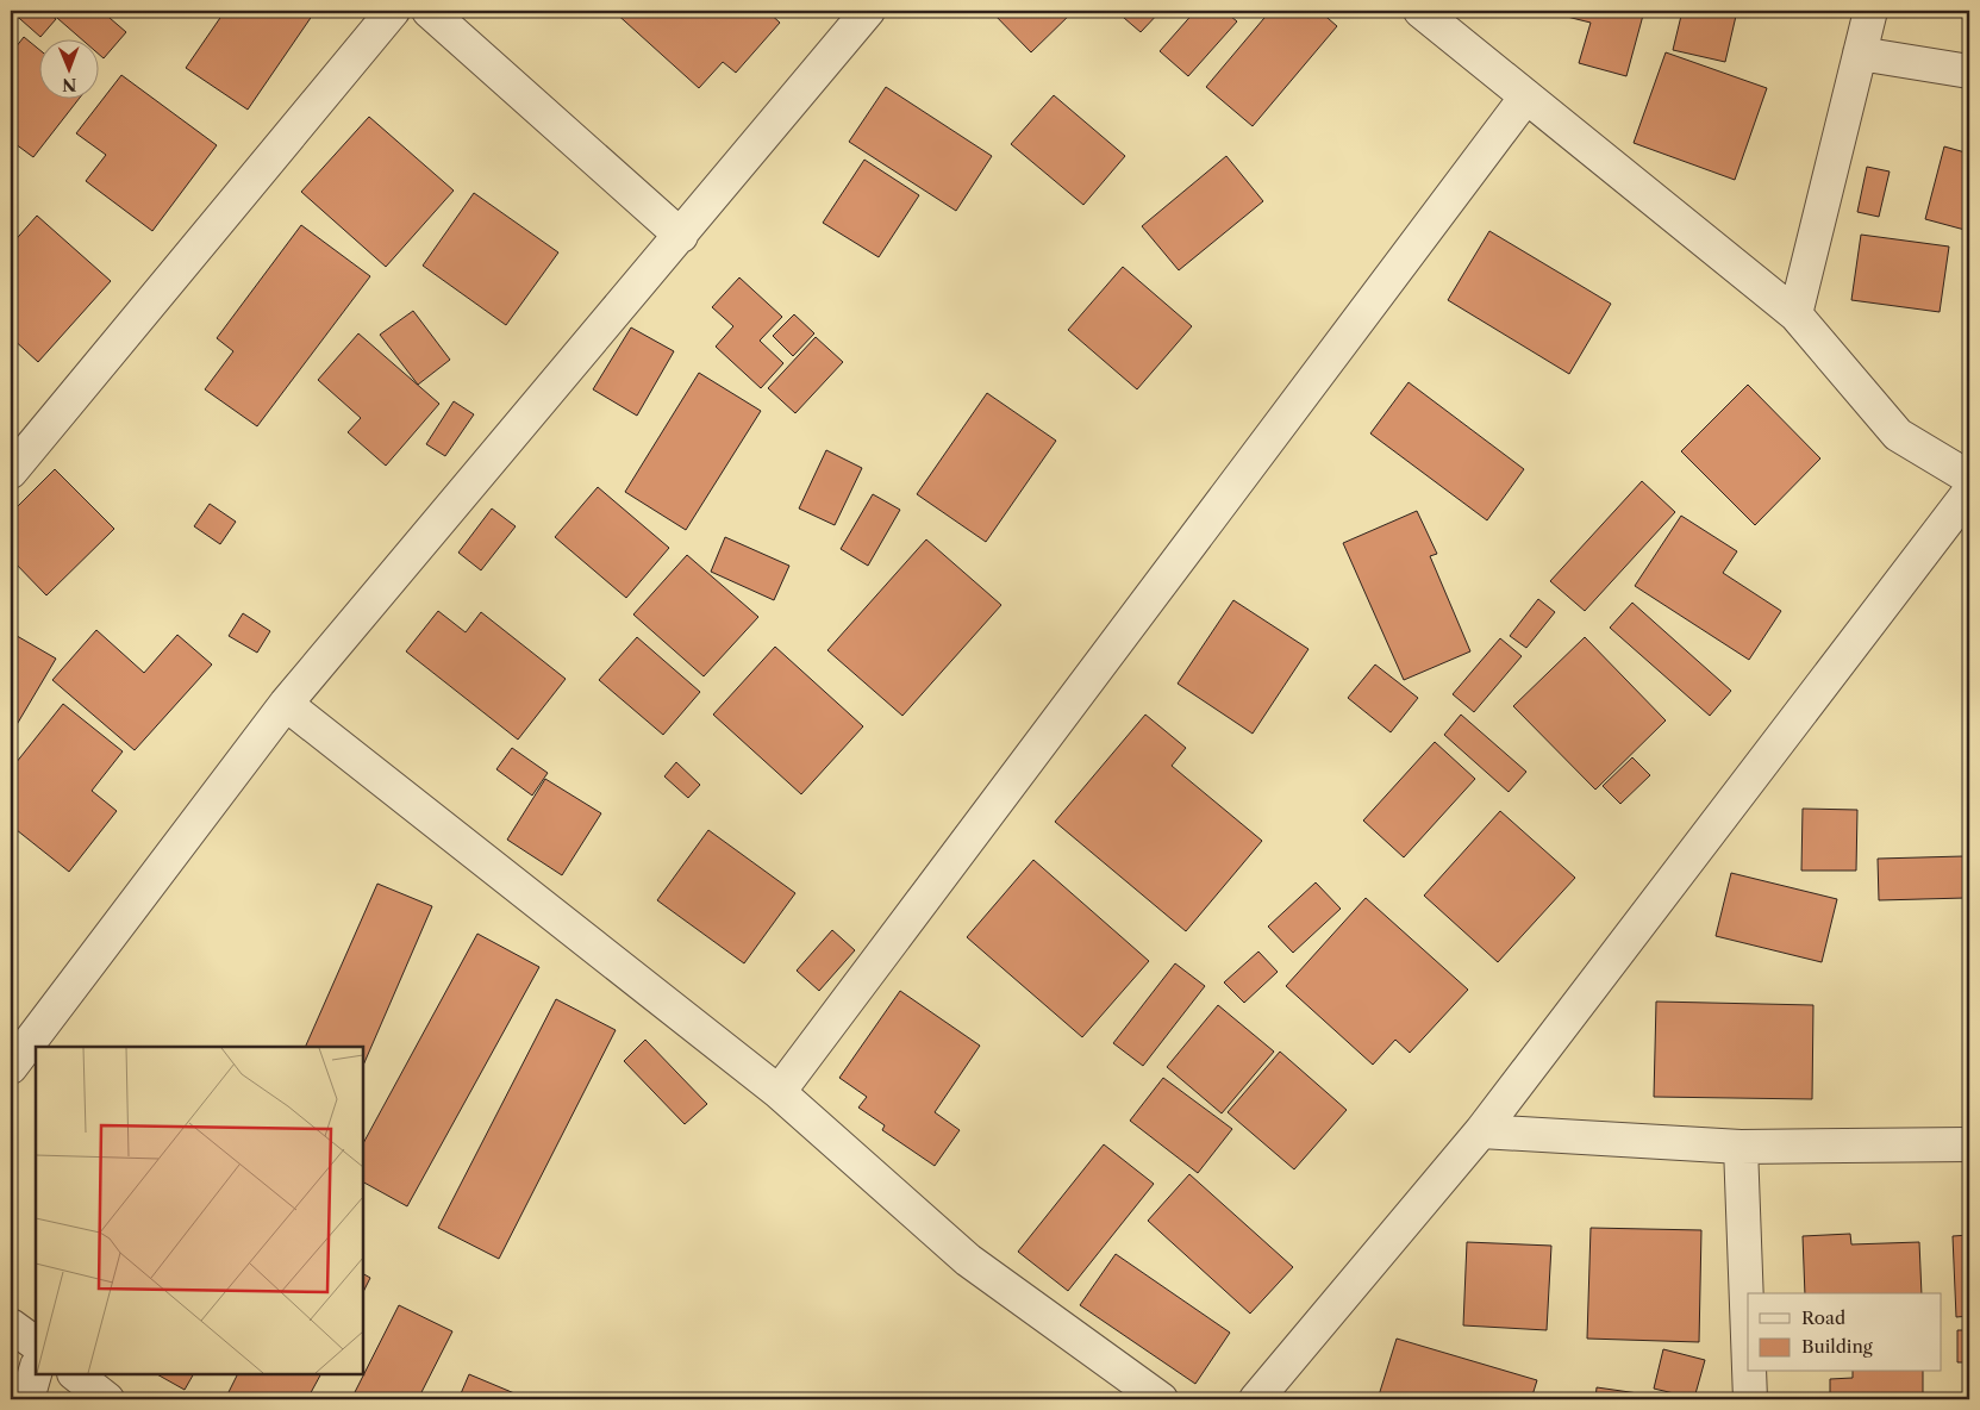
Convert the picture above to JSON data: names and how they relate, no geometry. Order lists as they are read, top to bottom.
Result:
{
  "legend": ["Road", "Building"],
  "north": "bottom"
}
